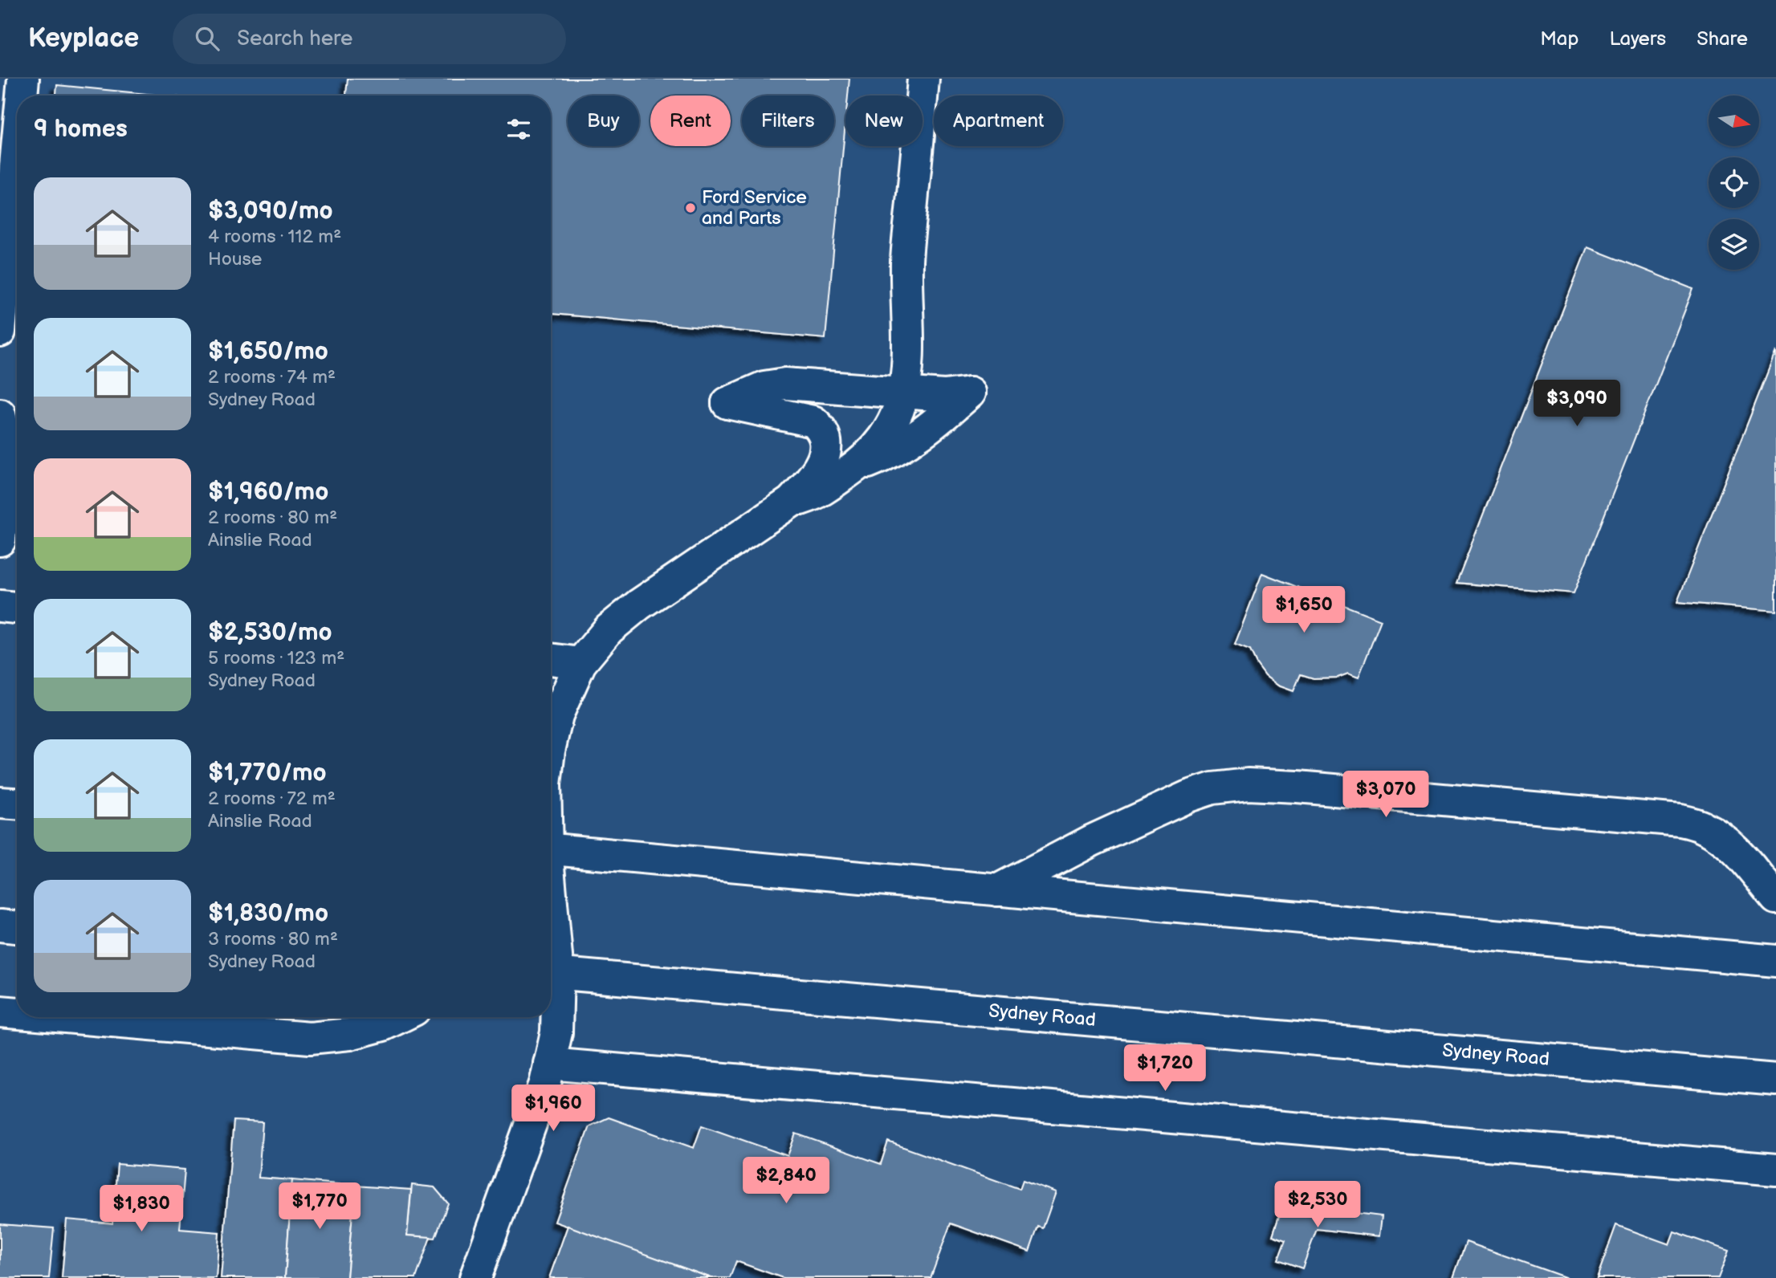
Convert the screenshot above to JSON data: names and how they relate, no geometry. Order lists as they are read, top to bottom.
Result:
{
  "streets": {
    "main road": ["Sydney Road"]
  },
  "places": ["Ford Service and Parts"],
  "north": "right",
  "page": {
    "header": "Keyplace",
    "search": "Search here",
    "nav": ["Map", "Layers", "Share"],
    "chip": [
      "Buy",
      "Rent",
      "Filters",
      "New",
      "Apartment"
    ],
    "heading": "9 homes",
    "list": [
      {
        "name": "$3,090/mo",
        "note": "4 rooms · 112 m² · House"
      },
      {
        "name": "$1,650/mo",
        "note": "2 rooms · 74 m² · Sydney Road"
      },
      {
        "name": "$1,960/mo",
        "note": "2 rooms · 80 m² · Ainslie Road"
      },
      {
        "name": "$2,530/mo",
        "note": "5 rooms · 123 m² · Sydney Road"
      },
      {
        "name": "$1,770/mo",
        "note": "2 rooms · 72 m² · Ainslie Road"
      },
      {
        "name": "$1,830/mo",
        "note": "3 rooms · 80 m² · Sydney Road"
      }
    ],
    "price": [
      "$3,090",
      "$1,650",
      "$3,070",
      "$1,720",
      "$1,960",
      "$2,840",
      "$2,530",
      "$1,770",
      "$1,830"
    ]
  }
}
